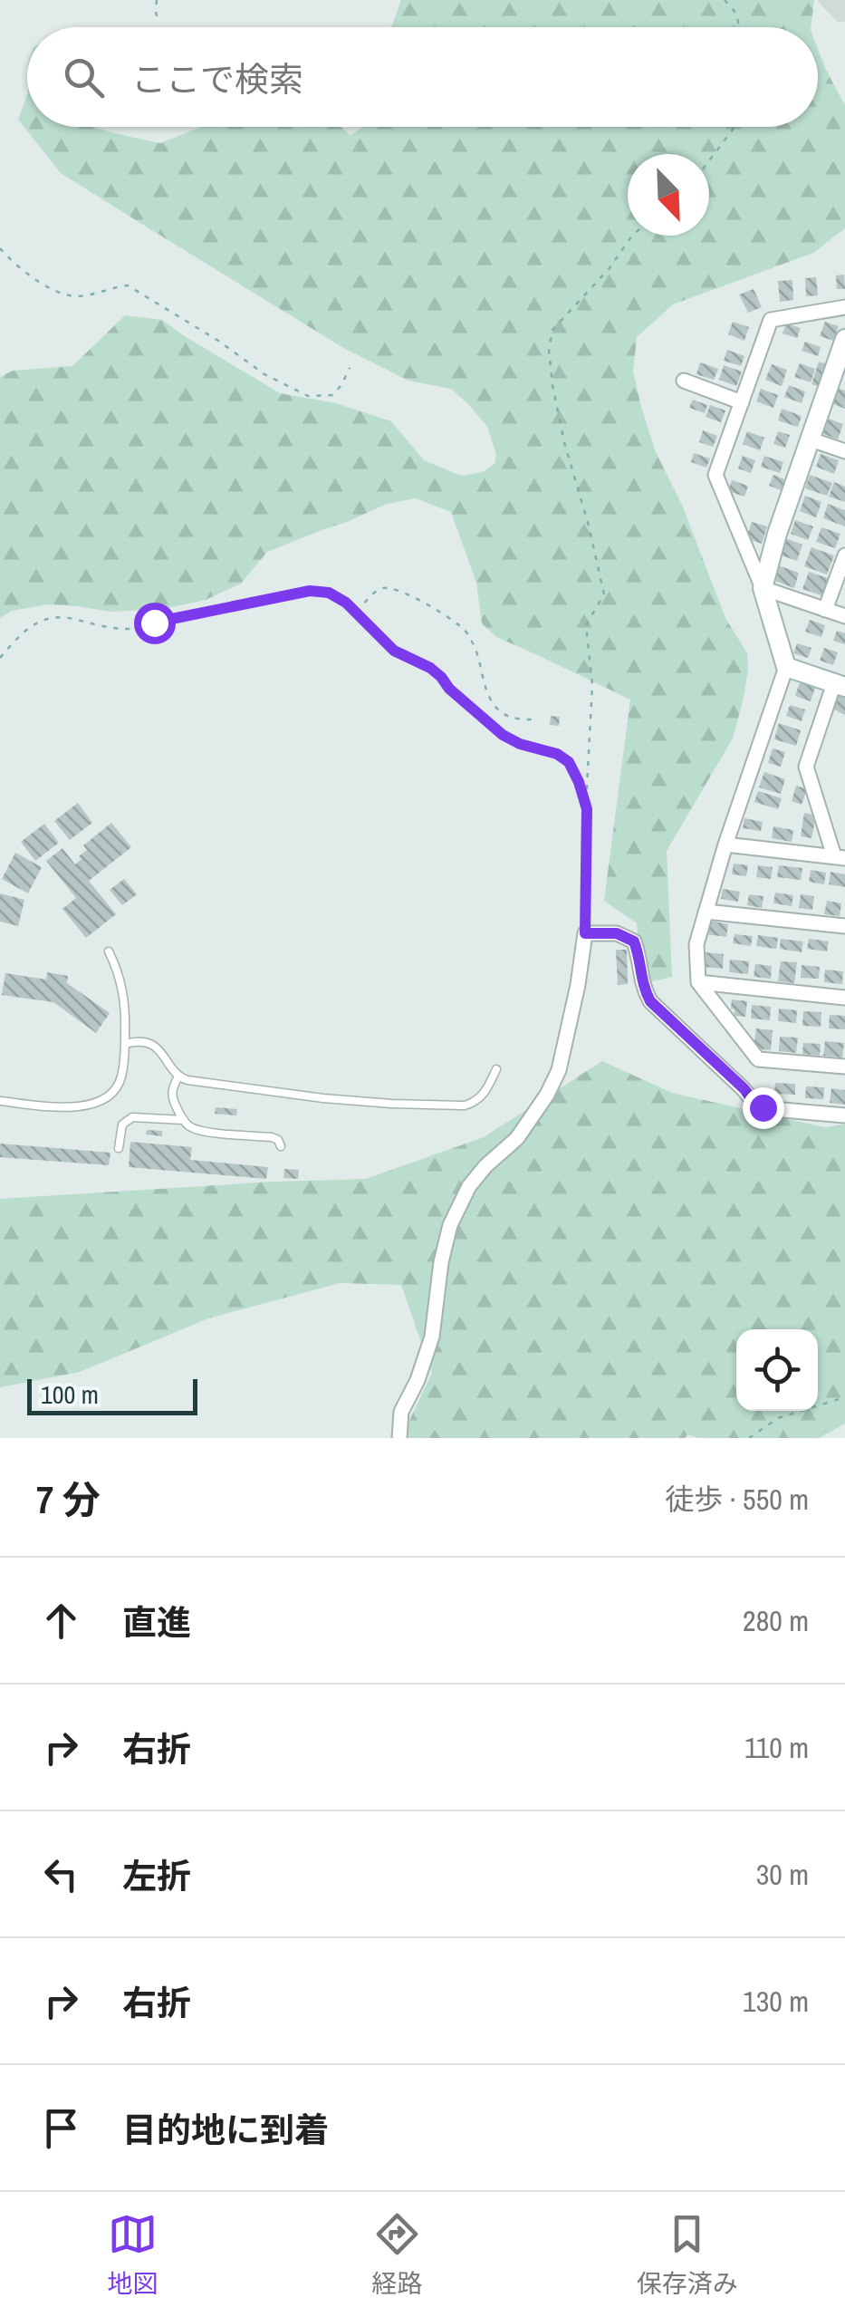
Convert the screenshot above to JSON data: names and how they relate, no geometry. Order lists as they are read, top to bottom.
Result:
{
  "scale_bar": "100 m",
  "north": "bottom right",
  "page": {
    "search": "ここで検索",
    "scale": "100 m",
    "heading": ["7 分", "徒歩 · 550 m"],
    "list": [
      ["直進", "280 m"],
      ["右折", "110 m"],
      ["左折", "30 m"],
      ["右折", "130 m"],
      "目的地に到着"
    ],
    "nav": ["地図", "経路", "保存済み"]
  }
}
